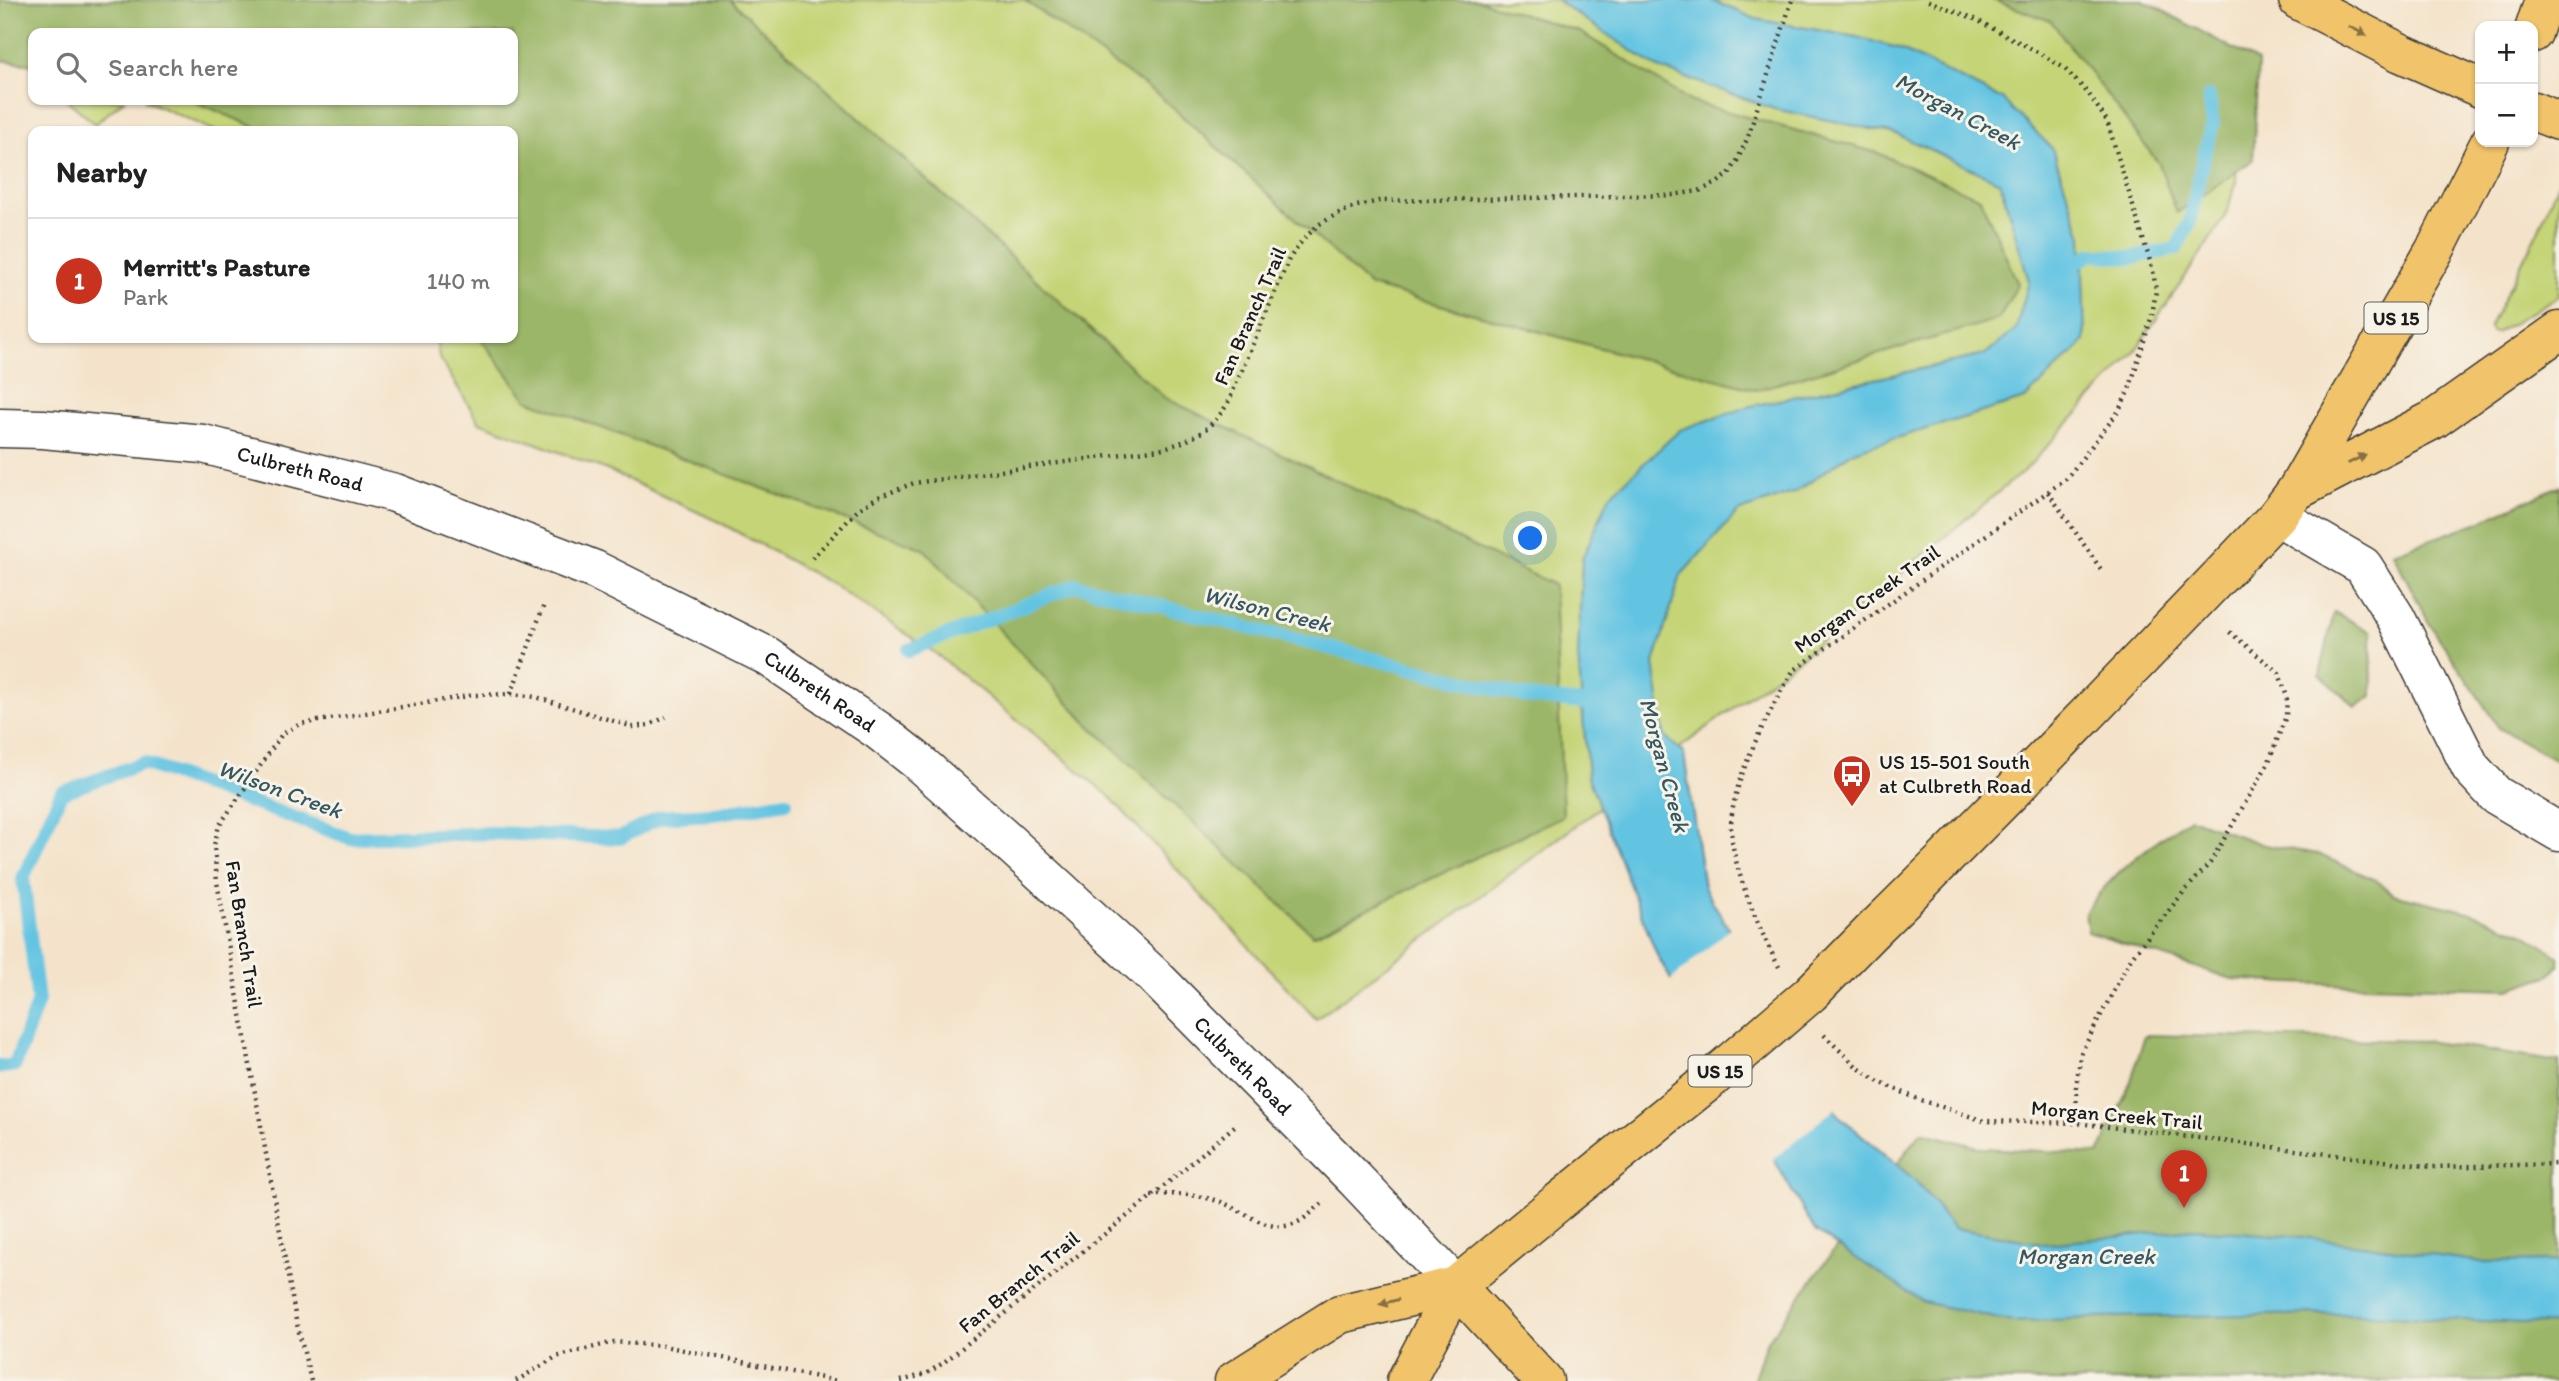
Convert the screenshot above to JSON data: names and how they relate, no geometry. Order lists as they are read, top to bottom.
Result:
{
  "streets": {
    "main road": ["US 15"],
    "street": ["Culbreth Road"],
    "path": ["Fan Branch Trail", "Morgan Creek Trail"]
  },
  "crossings": [
    ["Fan Branch Trail", "Culbreth Road"],
    ["US 15", "Culbreth Road"]
  ],
  "water": ["Morgan Creek", "Wilson Creek"],
  "places": {
    "bus stop": ["US 15-501 South at Culbreth Road"]
  },
  "page": {
    "map_buttons": ["+", "−"],
    "search": "Search here",
    "heading": "Nearby",
    "list": [
      {
        "mark": "1",
        "name": "Merritt's Pasture",
        "note": "Park",
        "value": "140 m"
      }
    ],
    "pins": "1"
  }
}
